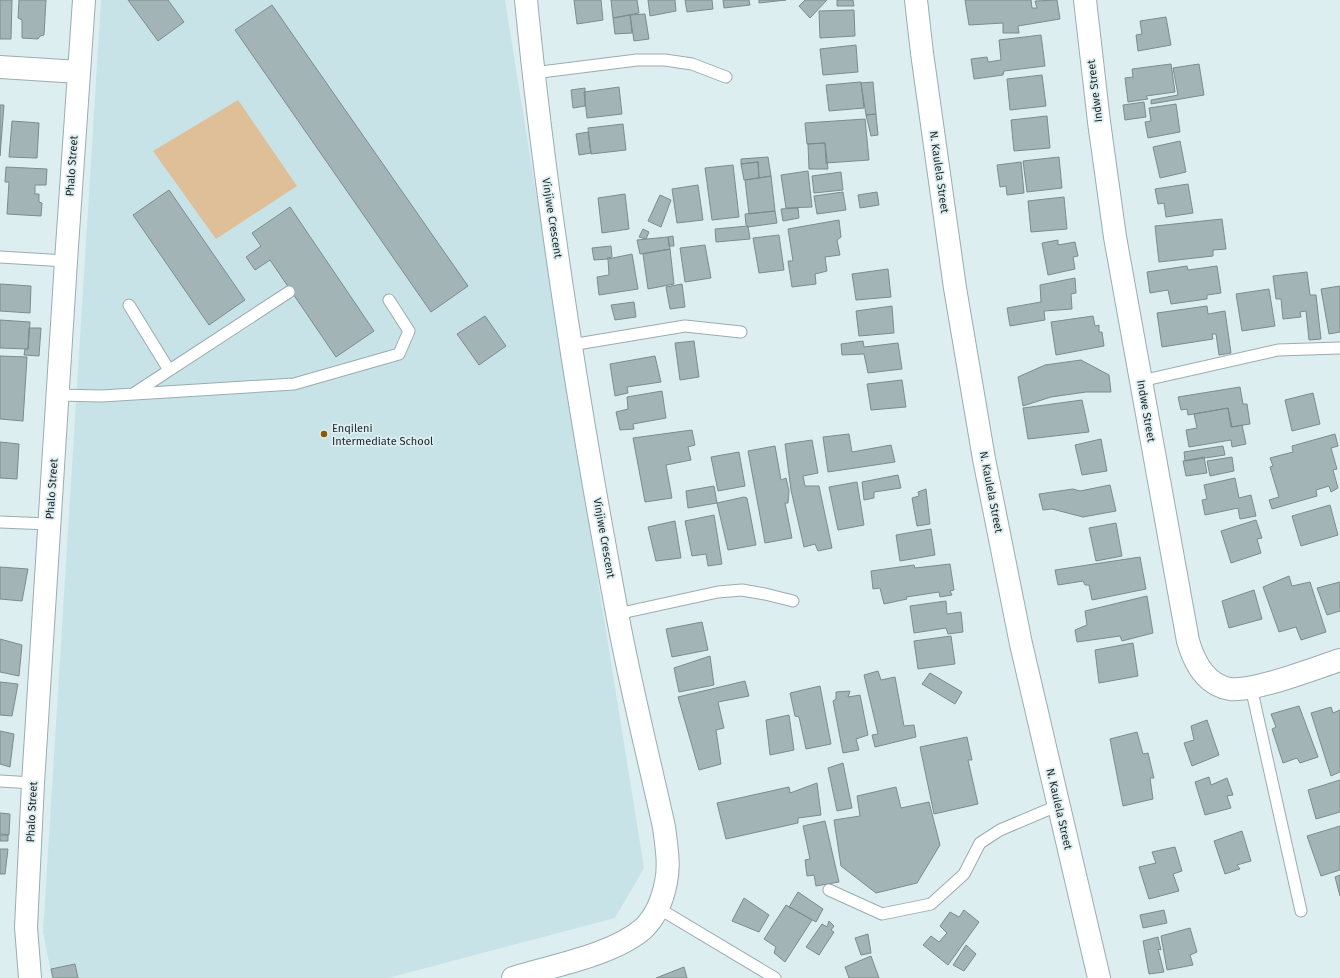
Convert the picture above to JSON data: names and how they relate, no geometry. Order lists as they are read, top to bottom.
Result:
{
  "streets": {
    "street": [
      "Indwe Street",
      "Phalo Street",
      "N. Kaulela Street",
      "Vinjiwe Crescent"
    ]
  },
  "places": ["Enqileni Intermediate School"]
}
